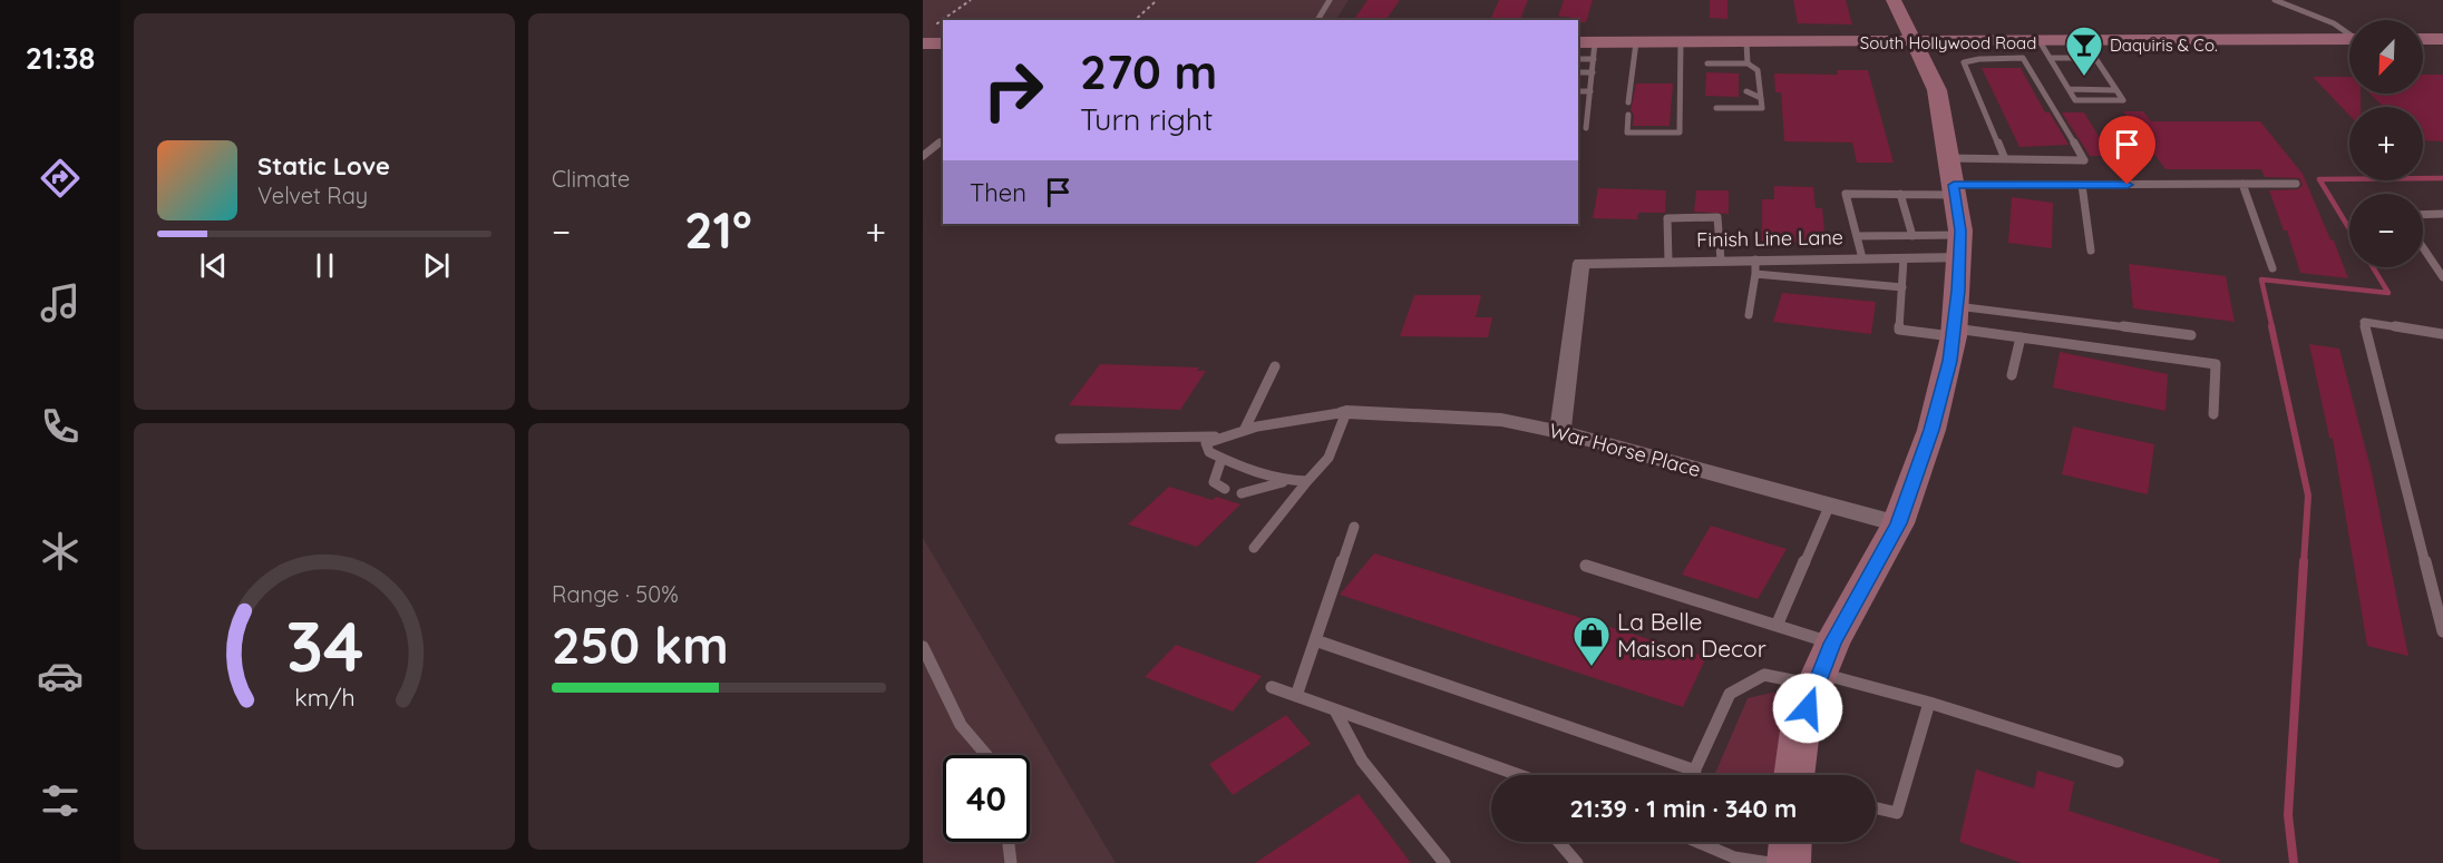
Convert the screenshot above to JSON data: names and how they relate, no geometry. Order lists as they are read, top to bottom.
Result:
{
  "streets": {
    "street": ["South Hollywood Road", "Finish Line Lane", "War Horse Place"]
  },
  "crossings": [
    ["Finish Line Lane", "War Horse Place"]
  ],
  "places": {
    "bar": ["Daquiris & Co."],
    "shop": ["La Belle Maison Decor"]
  },
  "north": "bottom left",
  "page": {
    "tabs": "21:38",
    "tile": [
      "Climate",
      ["Range · 50%", "250 km"]
    ],
    "map_buttons": ["+", "−"],
    "turn": ["270 m", "Turn right"],
    "song": ["Static Love", "Velvet Ray"],
    "then": "Then",
    "heat": ["−", "21°", "+"],
    "limit": "40",
    "trip": "21:39 · 1 min · 340 m",
    "gauge": ["34", "km/h"]
  }
}
